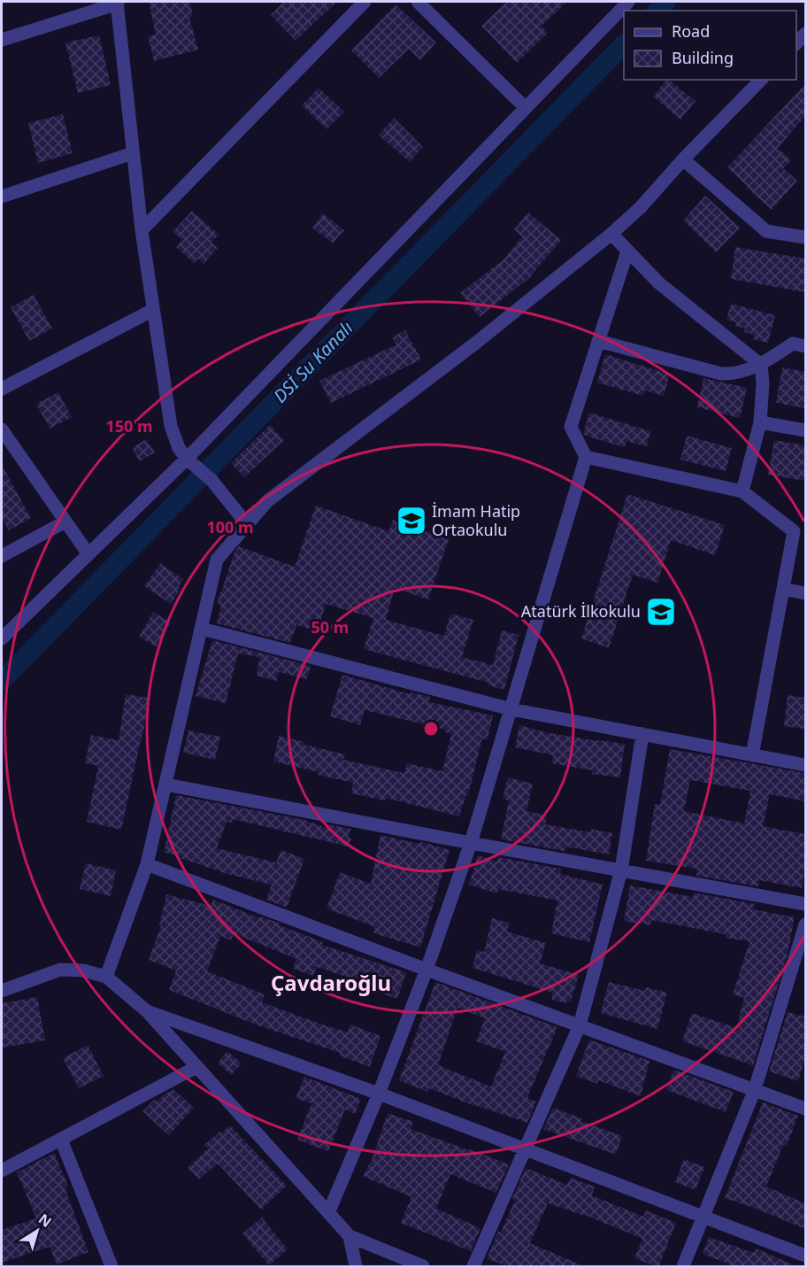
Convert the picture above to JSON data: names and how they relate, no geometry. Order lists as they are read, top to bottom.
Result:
{
  "districts": ["Çavdaroğlu"],
  "water": ["DSİ Su Kanalı"],
  "places": {
    "school or university": ["İmam Hatip Ortaokulu", "Atatürk İlkokulu"]
  },
  "legend": ["Road", "Building"],
  "north": "top right",
  "rings": ["150 m", "100 m", "50 m"]
}
